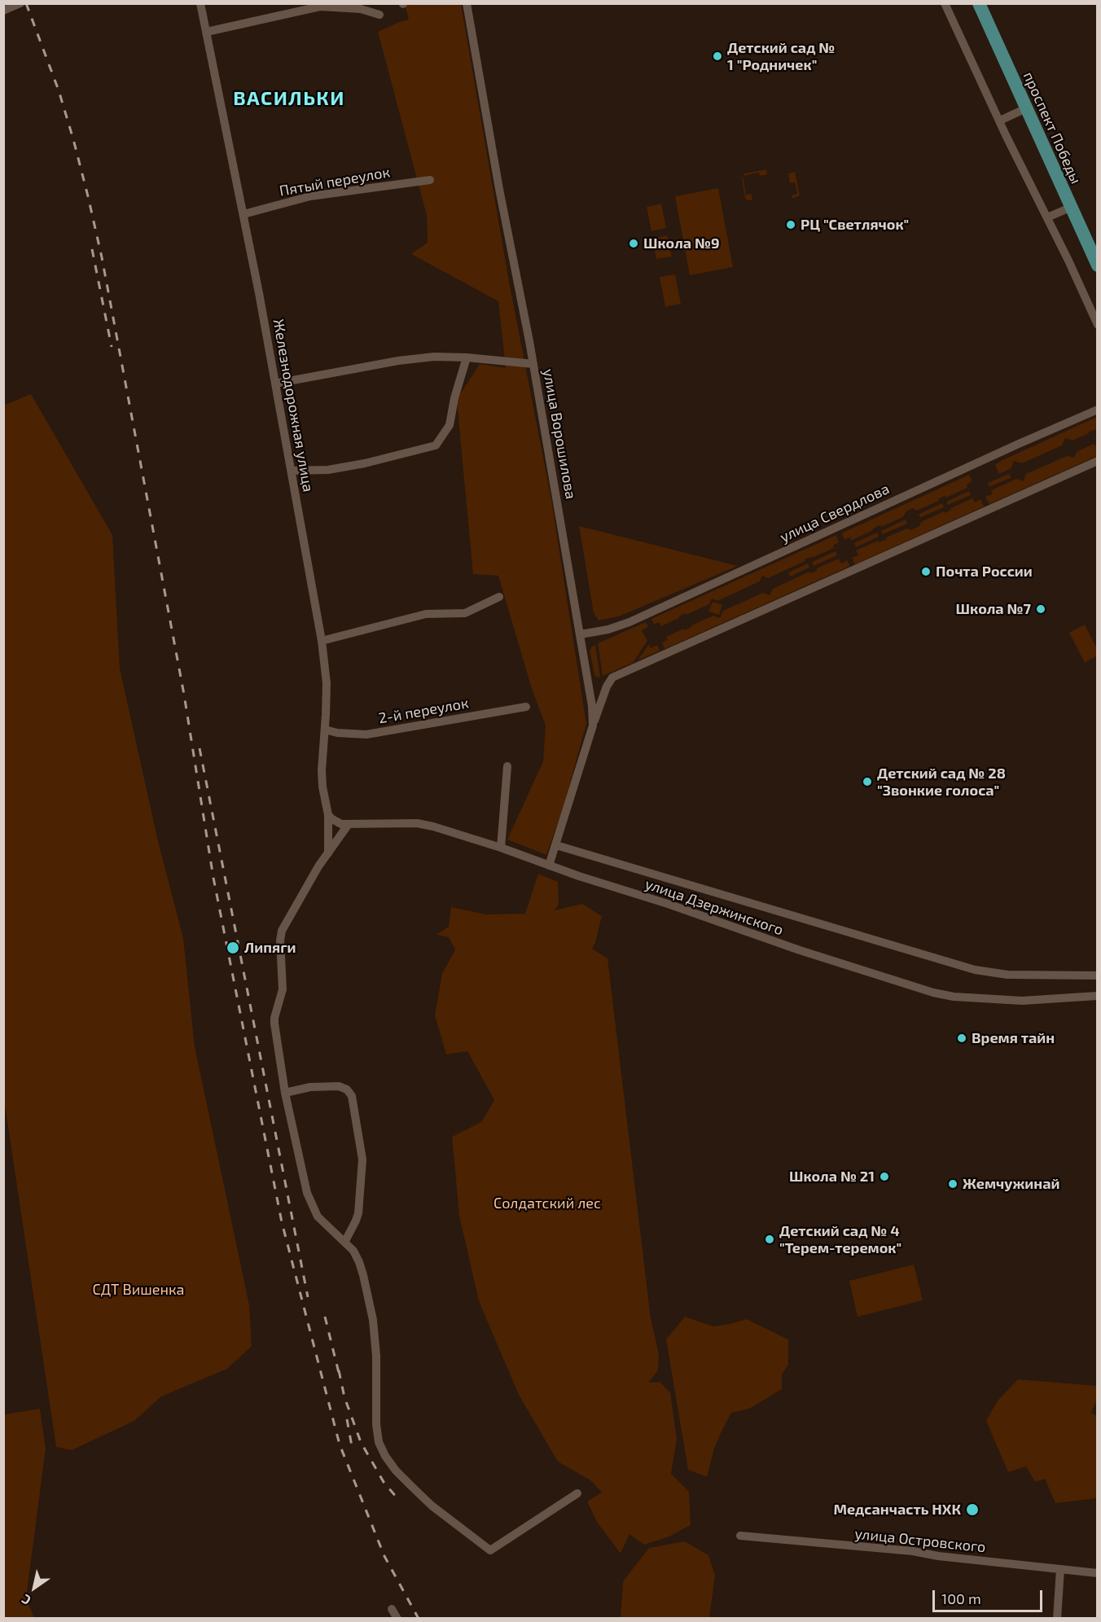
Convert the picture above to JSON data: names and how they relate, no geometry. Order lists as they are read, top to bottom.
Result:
{
  "streets": {
    "main road": ["проспект Победы"],
    "street": [
      "Пятый переулок",
      "Железнодорожная улица",
      "улица Ворошилова",
      "улица Свердлова",
      "2-й переулок",
      "улица Дзержинского",
      "улица Островского"
    ]
  },
  "crossings": [
    ["Пятый переулок", "Железнодорожная улица"],
    ["Железнодорожная улица", "2-й переулок"],
    ["Железнодорожная улица", "улица Дзержинского"],
    ["улица Ворошилова", "улица Свердлова"],
    ["улица Ворошилова", "улица Дзержинского"]
  ],
  "districts": ["ВАСИЛЬКИ"],
  "parks": ["Солдатский лес", "СДТ Вишенка"],
  "places": [
    "Детский сад № 1 \"Родничек\"",
    "РЦ \"Светлячок\"",
    "Школа №9",
    "Почта России",
    "Школа №7",
    "Детский сад № 28 \"Звонкие голоса\"",
    "Липяги",
    "Время тайн",
    "Школа № 21",
    "Жемчужинай",
    "Детский сад № 4 \"Терем-теремок\"",
    "Медсанчасть НХК"
  ],
  "scale_bar": "100 m",
  "north": "bottom left"
}
